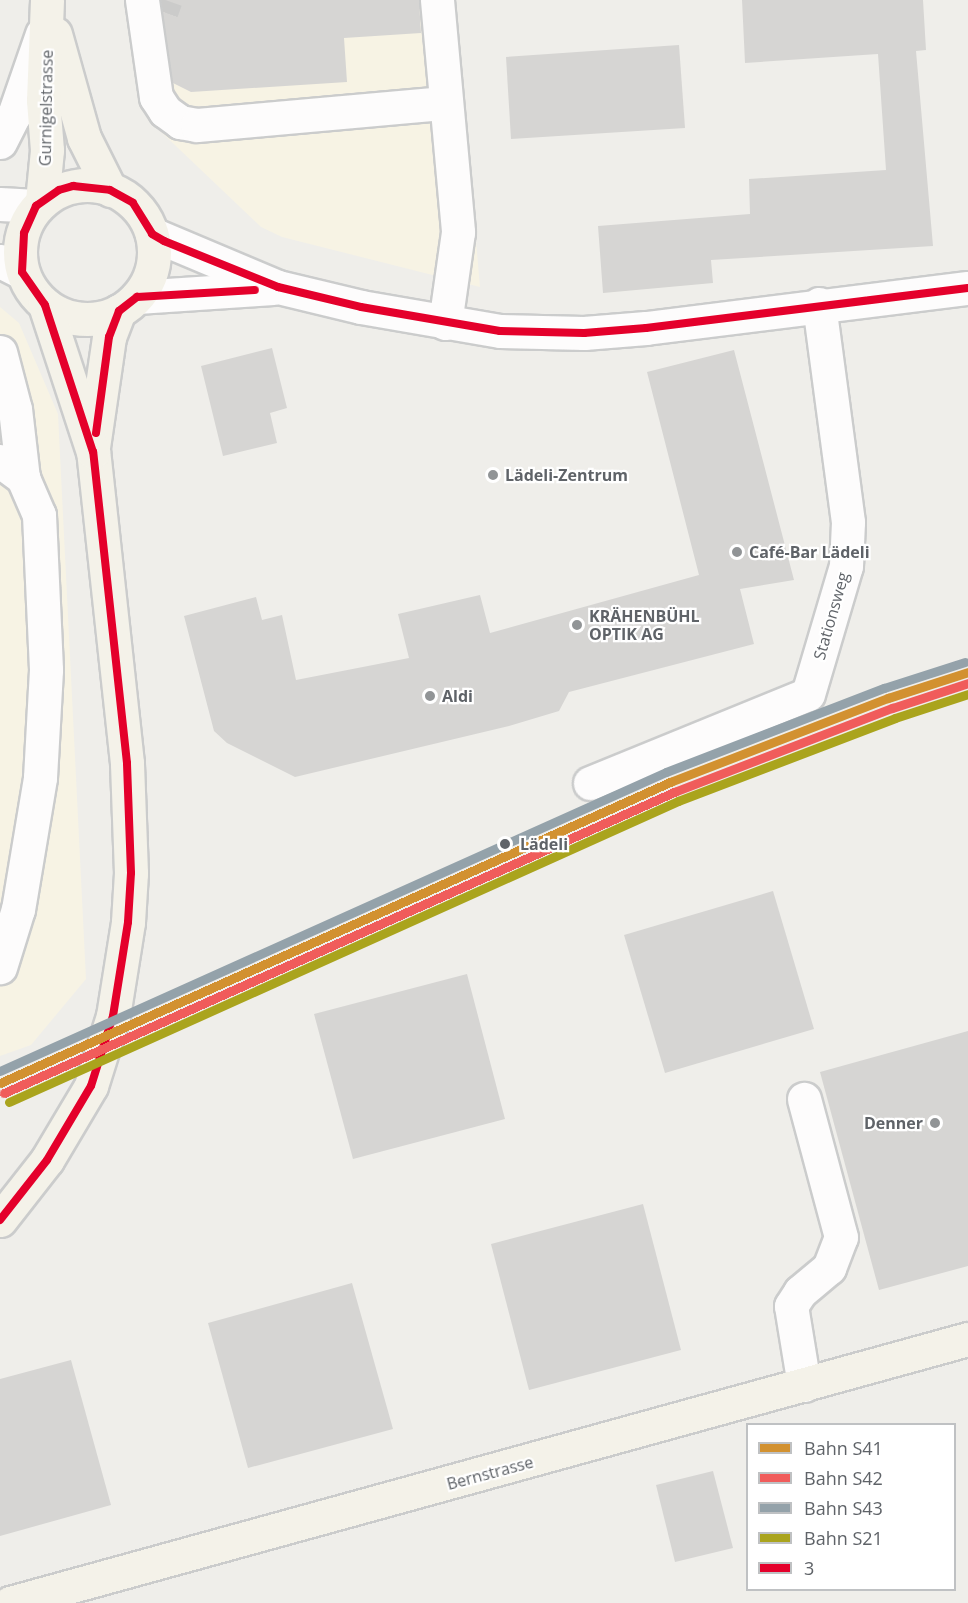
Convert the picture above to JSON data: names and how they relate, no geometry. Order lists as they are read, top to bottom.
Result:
{
  "streets": {
    "main road": ["Gurnigelstrasse", "Bernstrasse"],
    "street": ["Stationsweg"]
  },
  "places": [
    "Lädeli-Zentrum",
    "Café-Bar Lädeli",
    "KRÄHENBÜHL OPTIK AG",
    "Aldi",
    "Lädeli",
    "Denner"
  ],
  "lines": [
    "transit line 3",
    "rail line S43",
    "rail line S41",
    "rail line S42",
    "rail line S21"
  ],
  "legend": [
    "Bahn S41",
    "Bahn S42",
    "Bahn S43",
    "Bahn S21",
    "3"
  ]
}
